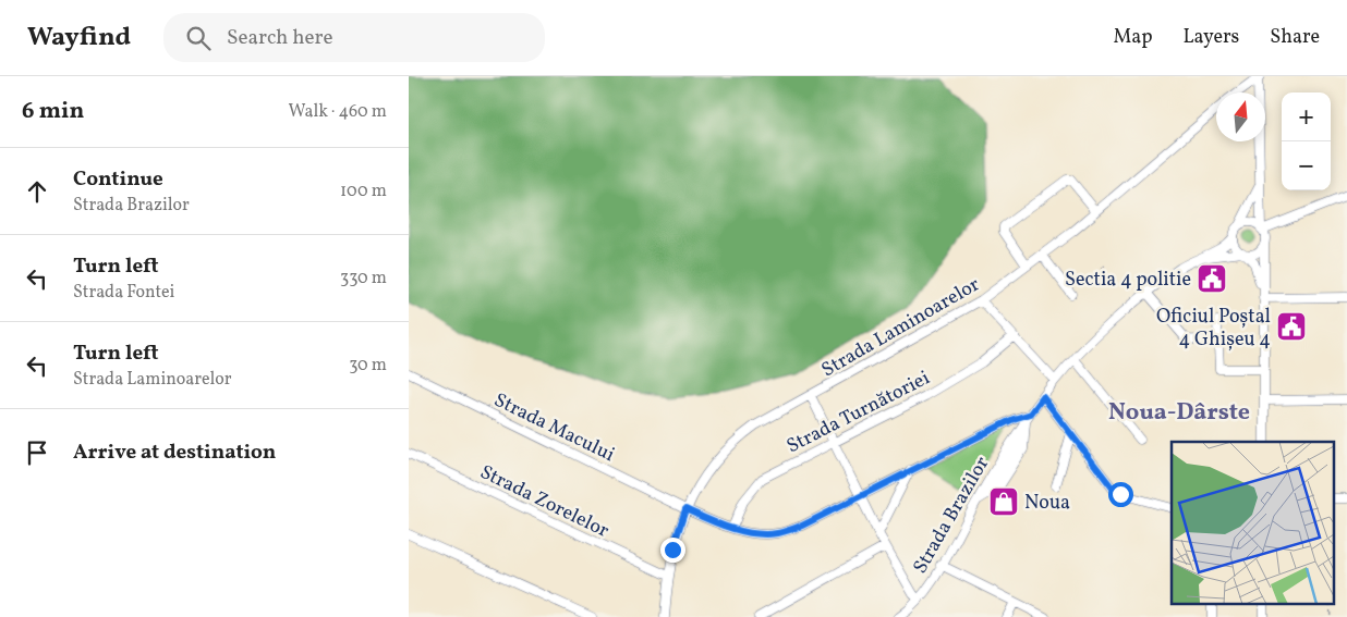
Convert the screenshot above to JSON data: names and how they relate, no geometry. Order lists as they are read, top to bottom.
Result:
{
  "streets": {
    "street": [
      "Strada Laminoarelor",
      "Strada Turnătoriei",
      "Strada Macului",
      "Strada Zorelelor",
      "Strada Brazilor"
    ]
  },
  "crossings": [
    ["Strada Laminoarelor", "Strada Macului"],
    ["Strada Laminoarelor", "Strada Zorelelor"],
    ["Strada Turnătoriei", "Strada Macului"],
    ["Strada Macului", "Strada Brazilor"]
  ],
  "districts": ["Noua-Dârste"],
  "places": {
    "public building": ["Sectia 4 politie", "Oficiul Poștal 4 Ghișeu 4"],
    "shop": ["Noua"]
  },
  "north": "top",
  "page": {
    "header": "Wayfind",
    "search": "Search here",
    "nav": ["Map", "Layers", "Share"],
    "heading": ["6 min", "Walk · 460 m"],
    "map_buttons": ["+", "−"],
    "list": [
      ["Continue", "Strada Brazilor", "100 m"],
      ["Turn left", "Strada Fontei", "330 m"],
      ["Turn left", "Strada Laminoarelor", "30 m"],
      "Arrive at destination"
    ]
  }
}
